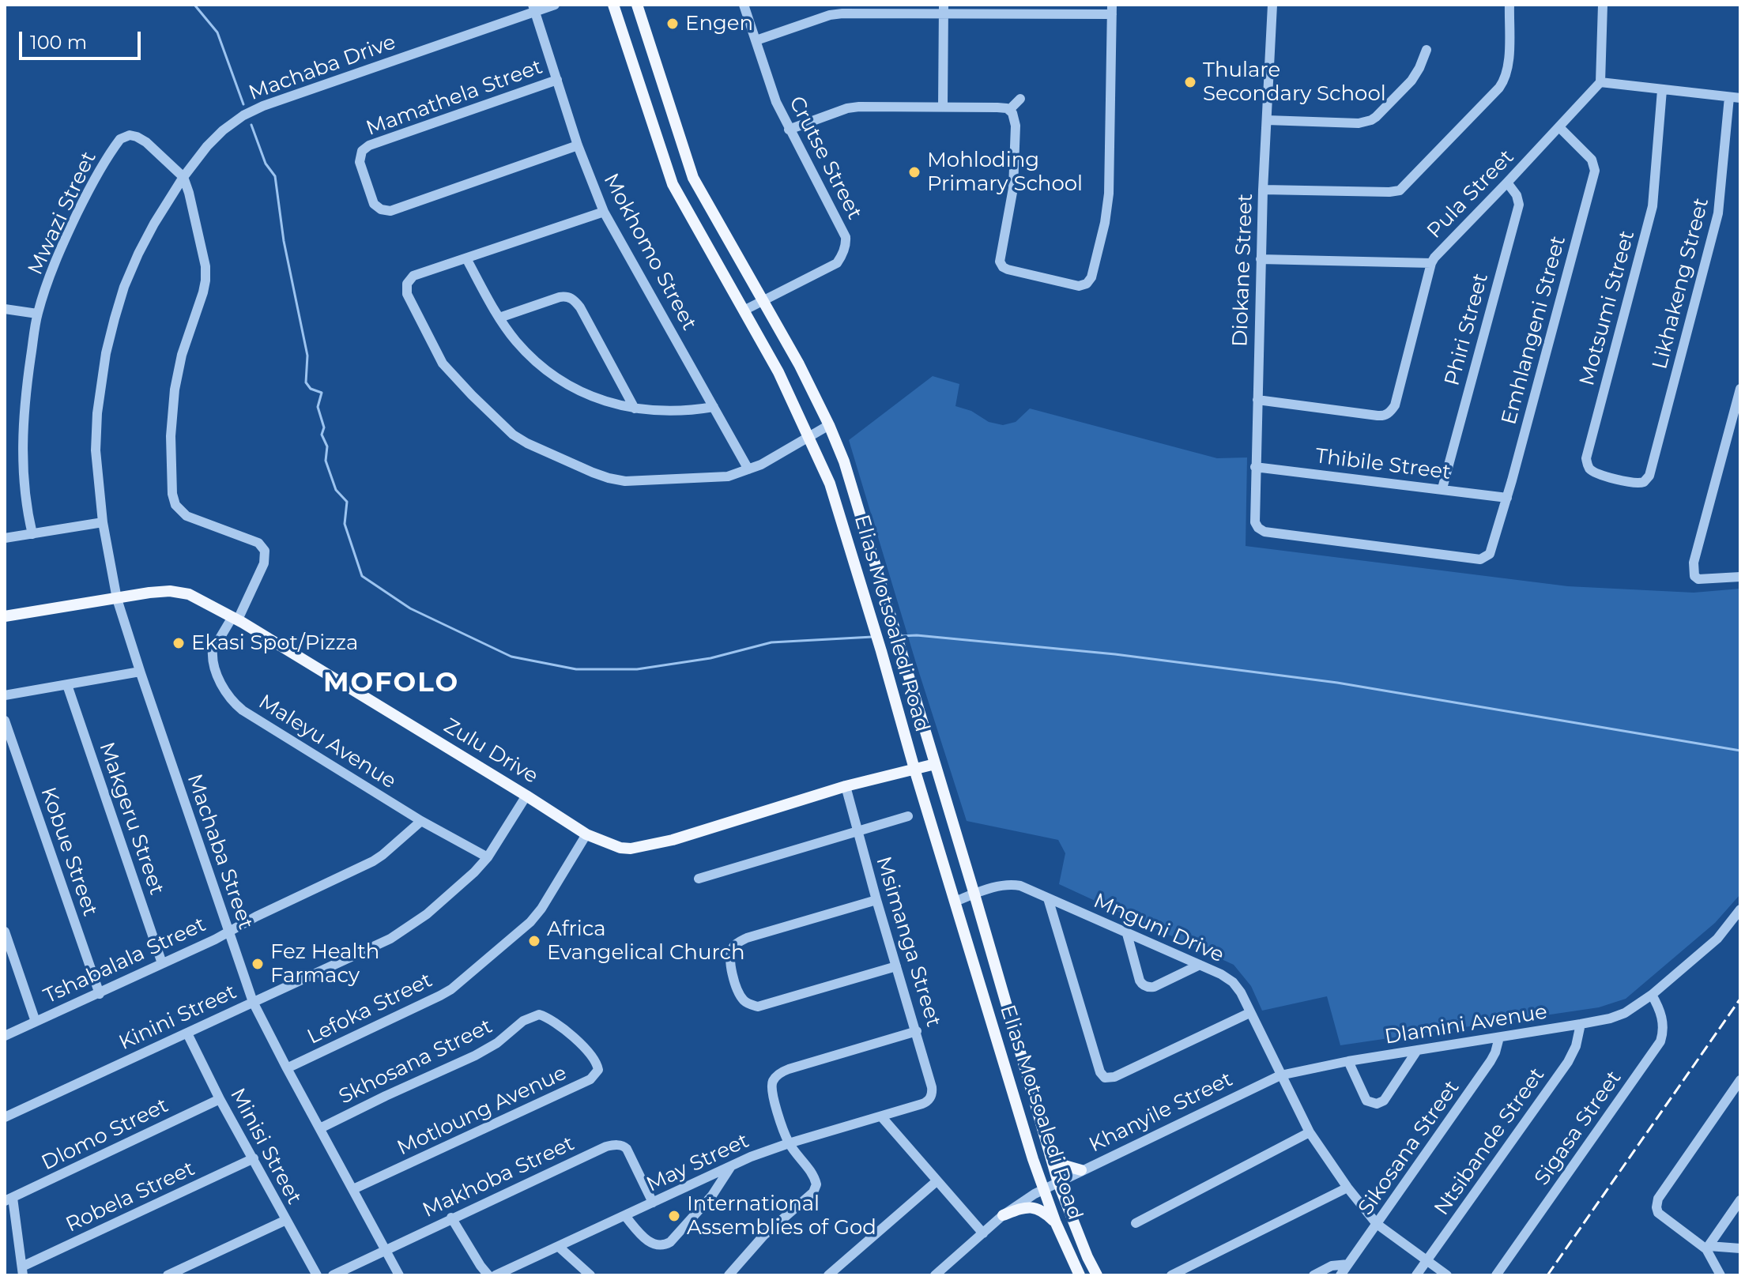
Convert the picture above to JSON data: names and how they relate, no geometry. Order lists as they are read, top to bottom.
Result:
{
  "streets": {
    "main road": ["Elias Motsoaledi Road", "Zulu Drive"],
    "street": [
      "Machaba Drive",
      "Mamathela Street",
      "Crutse Street",
      "Pula Street",
      "Mwazi Street",
      "Mokhomo Street",
      "Diokane Street",
      "Likhakeng Street",
      "Motsumi Street",
      "Phiri Street",
      "Emhlangeni Street",
      "Thibile Street",
      "Maleyu Avenue",
      "Makgeru Street",
      "Kobue Street",
      "Machaba Street",
      "Mnguni Drive",
      "Msimanga Street",
      "Tshabalala Street",
      "Lefoka Street",
      "Kinini Street",
      "Dlamini Avenue",
      "Skhosana Street",
      "Motloung Avenue",
      "Khanyile Street",
      "Sigasa Street",
      "Dlomo Street",
      "Ntsibande Street",
      "Minisi Street",
      "Sikosana Street",
      "May Street",
      "Makhoba Street",
      "Robela Street"
    ]
  },
  "crossings": [
    ["Machaba Drive", "Mwazi Street"],
    ["Machaba Drive", "Mokhomo Street"],
    ["Machaba Drive", "Zulu Drive"],
    ["Machaba Drive", "Machaba Street"],
    ["Mamathela Street", "Mokhomo Street"],
    ["Crutse Street", "Elias Motsoaledi Road"],
    ["Pula Street", "Diokane Street"],
    ["Pula Street", "Phiri Street"],
    ["Pula Street", "Emhlangeni Street"],
    ["Diokane Street", "Emhlangeni Street"],
    ["Diokane Street", "Thibile Street"],
    ["Likhakeng Street", "Motsumi Street"],
    ["Phiri Street", "Thibile Street"],
    ["Emhlangeni Street", "Thibile Street"],
    ["Elias Motsoaledi Road", "Zulu Drive"],
    ["Elias Motsoaledi Road", "Mnguni Drive"],
    ["Elias Motsoaledi Road", "Khanyile Street"],
    ["Maleyu Avenue", "Zulu Drive"],
    ["Maleyu Avenue", "Tshabalala Street"],
    ["Maleyu Avenue", "Kinini Street"],
    ["Zulu Drive", "Machaba Street"],
    ["Zulu Drive", "Msimanga Street"],
    ["Zulu Drive", "Lefoka Street"],
    ["Zulu Drive", "Kinini Street"],
    ["Makgeru Street", "Tshabalala Street"],
    ["Kobue Street", "Tshabalala Street"],
    ["Machaba Street", "Tshabalala Street"],
    ["Machaba Street", "Lefoka Street"],
    ["Machaba Street", "Kinini Street"],
    ["Machaba Street", "Skhosana Street"],
    ["Machaba Street", "Motloung Avenue"],
    ["Machaba Street", "Makhoba Street"],
    ["Mnguni Drive", "Dlamini Avenue"],
    ["Mnguni Drive", "Khanyile Street"],
    ["Mnguni Drive", "Ntsibande Street"],
    ["Mnguni Drive", "Sikosana Street"],
    ["Msimanga Street", "May Street"],
    ["Kinini Street", "Minisi Street"],
    ["Dlamini Avenue", "Khanyile Street"],
    ["Dlamini Avenue", "Sigasa Street"],
    ["Dlamini Avenue", "Ntsibande Street"],
    ["Dlamini Avenue", "Sikosana Street"],
    ["Skhosana Street", "Motloung Avenue"],
    ["Dlomo Street", "Minisi Street"],
    ["Minisi Street", "Robela Street"],
    ["May Street", "Makhoba Street"]
  ],
  "districts": ["MOFOLO"],
  "places": [
    "Engen",
    "Thulare Secondary School",
    "Mohloding Primary School",
    "Ekasi Spot/Pizza",
    "Africa Evangelical Church",
    "Fez Health Farmacy",
    "International Assemblies of God"
  ],
  "scale_bar": "100 m"
}
